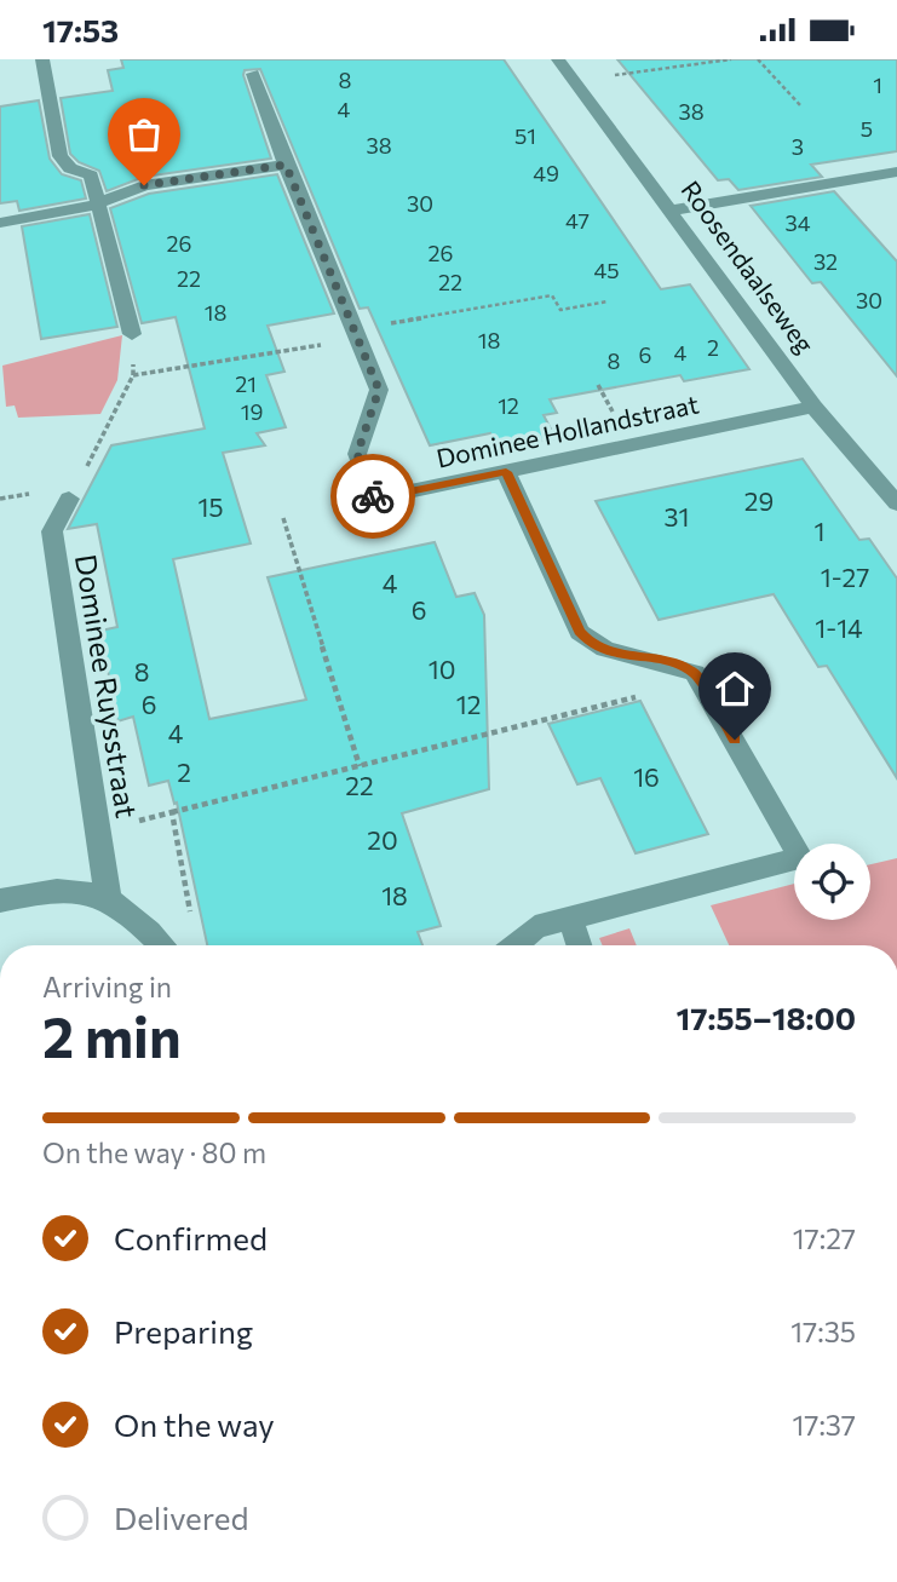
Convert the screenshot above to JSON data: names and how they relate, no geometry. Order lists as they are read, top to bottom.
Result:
{
  "streets": {
    "street": ["Roosendaalseweg", "Dominee Hollandstraat", "Dominee Ruysstraat"]
  },
  "crossings": [
    ["Roosendaalseweg", "Dominee Hollandstraat"]
  ],
  "house_numbers": [
    "8",
    "1",
    "4",
    "38",
    "5",
    "51",
    "38",
    "3",
    "49",
    "30",
    "47",
    "34",
    "26",
    "26",
    "32",
    "45",
    "22",
    "22",
    "30",
    "18",
    "18",
    "2",
    "4",
    "6",
    "8",
    "21",
    "12",
    "19",
    "29",
    "15",
    "31",
    "1",
    "1-27",
    "4",
    "6",
    "1-14",
    "10",
    "8",
    "6",
    "12",
    "4",
    "2",
    "16",
    "22",
    "20",
    "18"
  ],
  "page": {
    "status": "17:53",
    "heading": ["2 min", "Arriving in", "17:55–18:00"],
    "bar": "On the way · 80 m",
    "list": [
      ["Confirmed", "17:27"],
      ["Preparing", "17:35"],
      ["On the way", "17:37"],
      "Delivered"
    ]
  }
}
